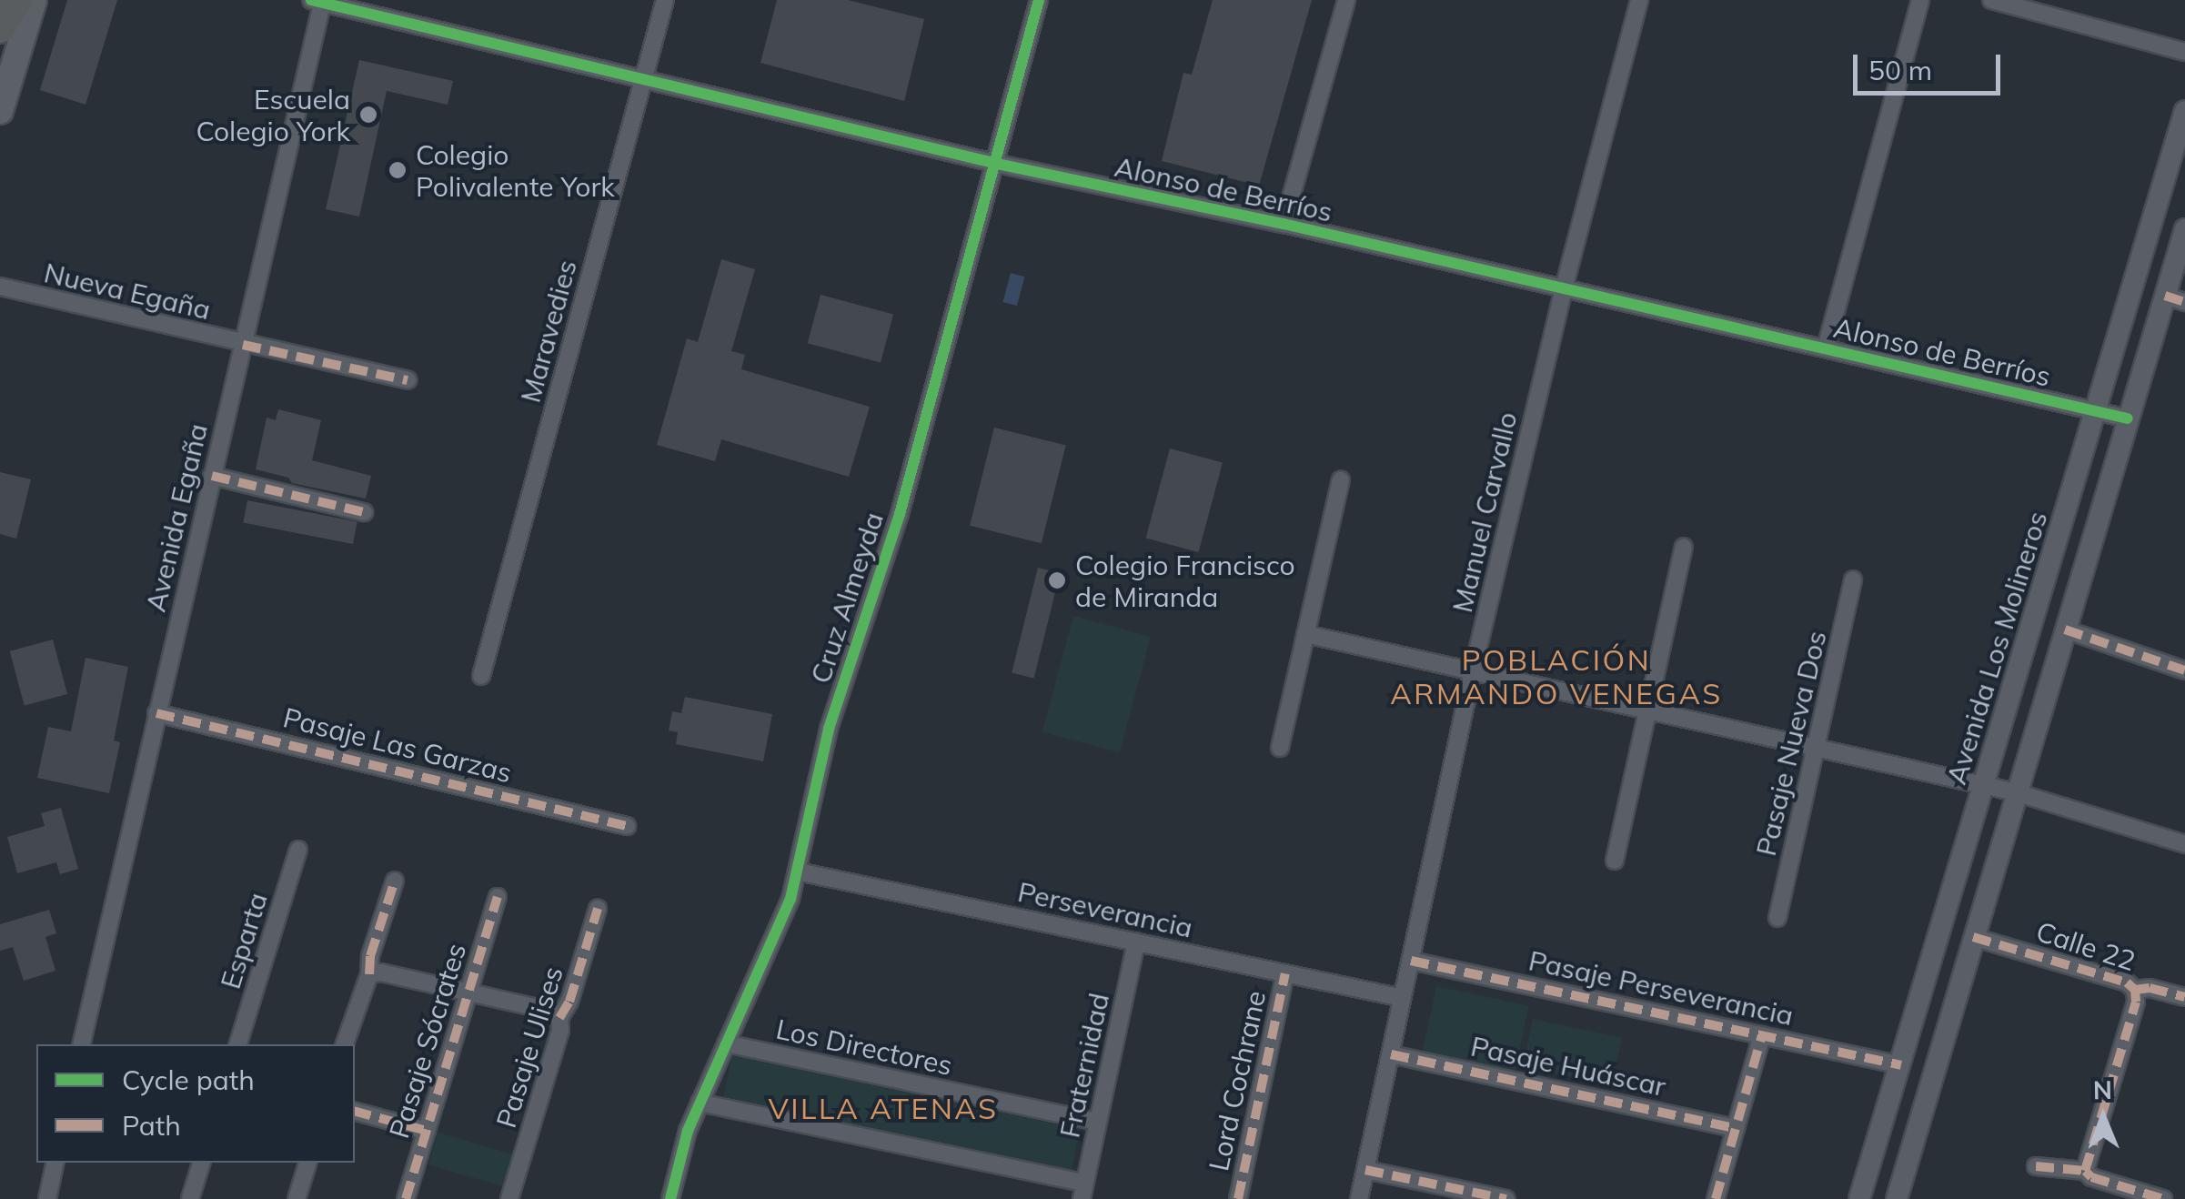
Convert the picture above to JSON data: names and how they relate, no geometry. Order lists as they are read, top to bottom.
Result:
{
  "streets": {
    "street": [
      "Alonso de Berríos",
      "Nueva Egaña",
      "Maravedies",
      "Manuel Carvallo",
      "Avenida Egaña",
      "Cruz Almeyda",
      "Avenida Los Molineros",
      "Pasaje Nueva Dos",
      "Pasaje Las Garzas",
      "Perseverancia",
      "Esparta",
      "Calle 22",
      "Pasaje Perseverancia",
      "Pasaje Sócrates",
      "Pasaje Ulises",
      "Los Directores",
      "Fraternidad",
      "Pasaje Huáscar",
      "Lord Cochrane"
    ]
  },
  "crossings": [
    ["Alonso de Berríos", "Maravedies"],
    ["Alonso de Berríos", "Manuel Carvallo"],
    ["Alonso de Berríos", "Avenida Egaña"],
    ["Alonso de Berríos", "Cruz Almeyda"],
    ["Alonso de Berríos", "Avenida Los Molineros"],
    ["Nueva Egaña", "Avenida Egaña"],
    ["Manuel Carvallo", "Perseverancia"],
    ["Manuel Carvallo", "Pasaje Perseverancia"],
    ["Manuel Carvallo", "Pasaje Huáscar"],
    ["Avenida Egaña", "Pasaje Las Garzas"],
    ["Cruz Almeyda", "Perseverancia"],
    ["Cruz Almeyda", "Los Directores"],
    ["Avenida Los Molineros", "Pasaje Perseverancia"],
    ["Perseverancia", "Fraternidad"],
    ["Perseverancia", "Lord Cochrane"],
    ["Los Directores", "Fraternidad"]
  ],
  "districts": ["POBLACIÓN ARMANDO VENEGAS", "VILLA ATENAS"],
  "places": ["Escuela Colegio York", "Colegio Polivalente York", "Colegio Francisco de Miranda"],
  "legend": ["Cycle path", "Path"],
  "scale_bar": "50 m",
  "north": "top"
}
